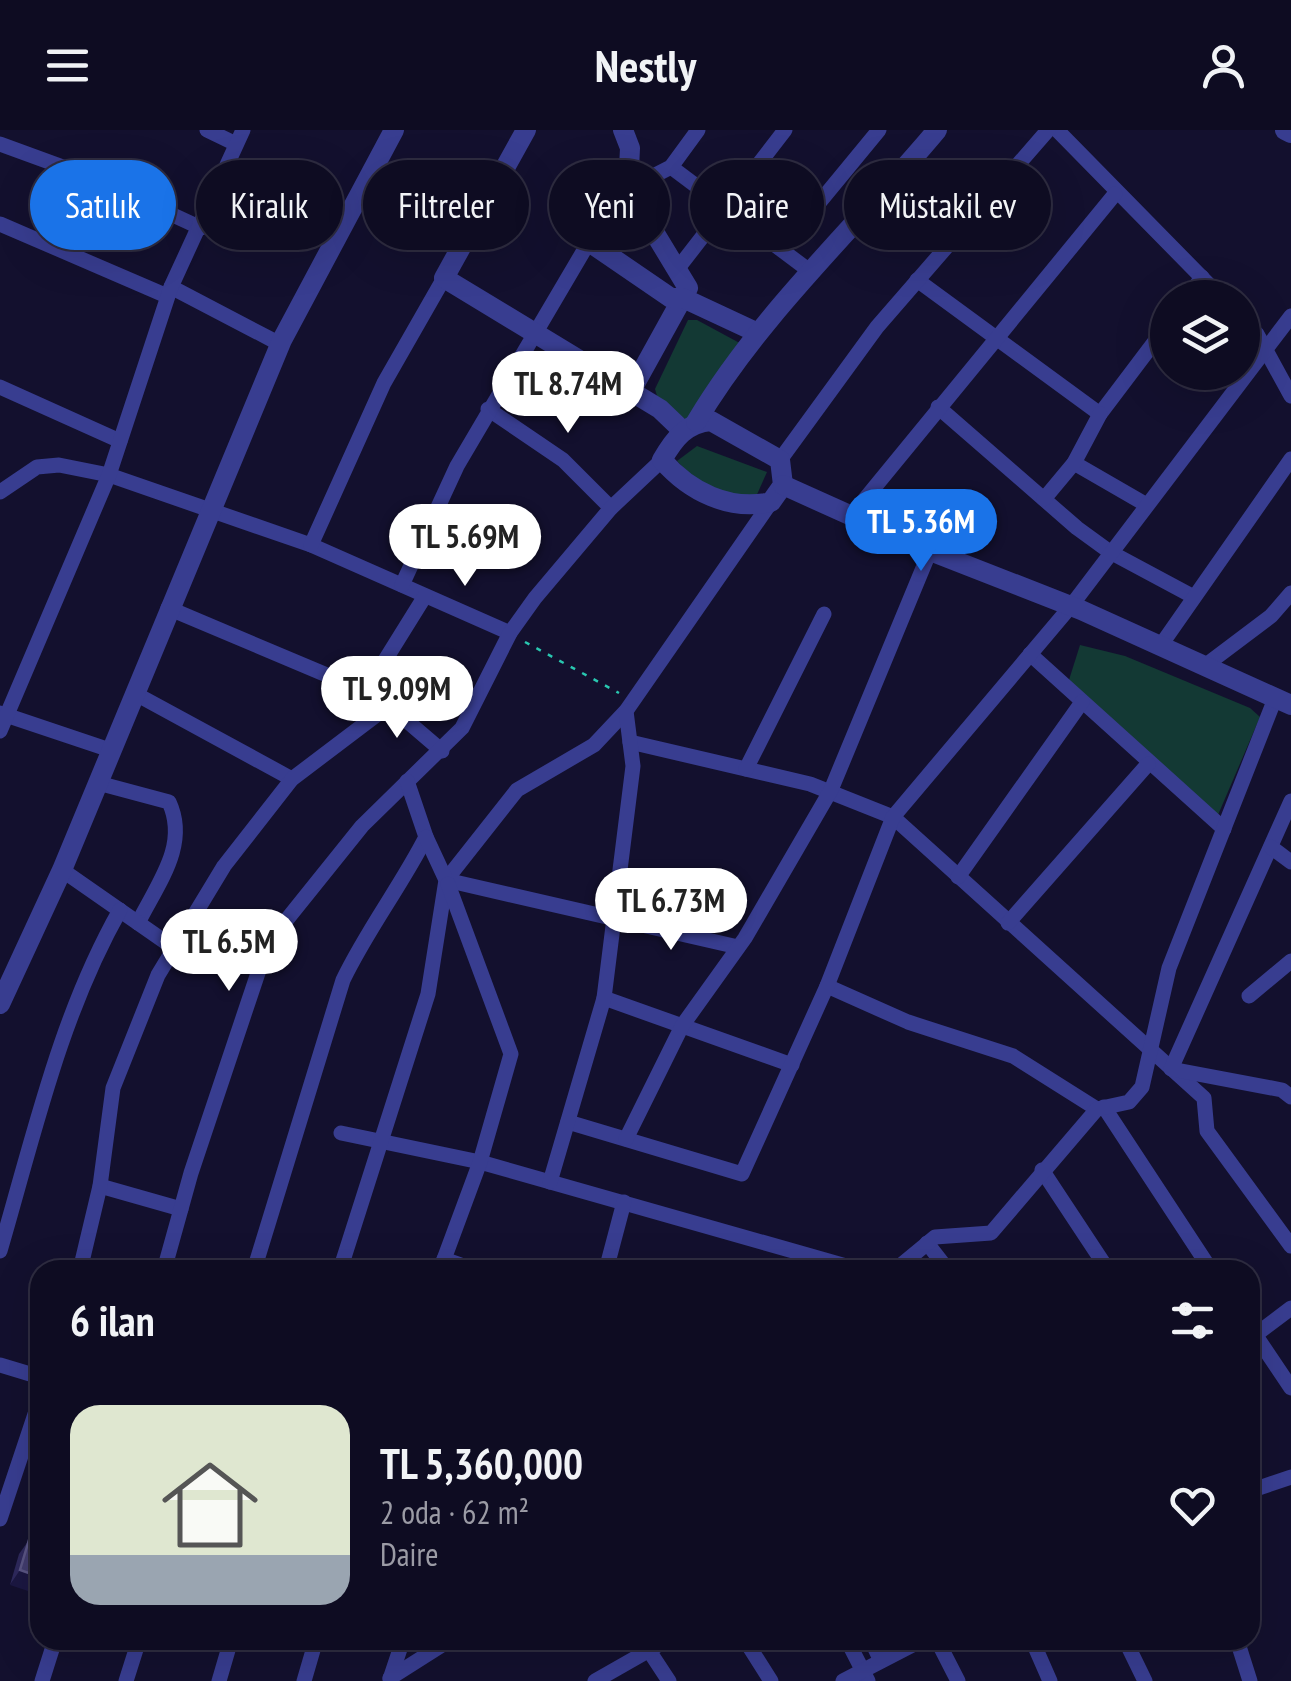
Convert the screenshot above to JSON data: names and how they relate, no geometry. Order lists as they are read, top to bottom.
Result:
{
  "page": {
    "header": "Nestly",
    "chip": [
      "Satılık",
      "Kiralık",
      "Filtreler",
      "Yeni",
      "Daire",
      "Müstakil ev"
    ],
    "price": [
      "TL 8.74M",
      "TL 5.36M",
      "TL 5.69M",
      "TL 9.09M",
      "TL 6.73M",
      "TL 6.5M"
    ],
    "heading": "6 ilan",
    "list": [
      {
        "name": "TL 5,360,000",
        "note": "2 oda · 62 m² · Daire"
      }
    ]
  }
}
